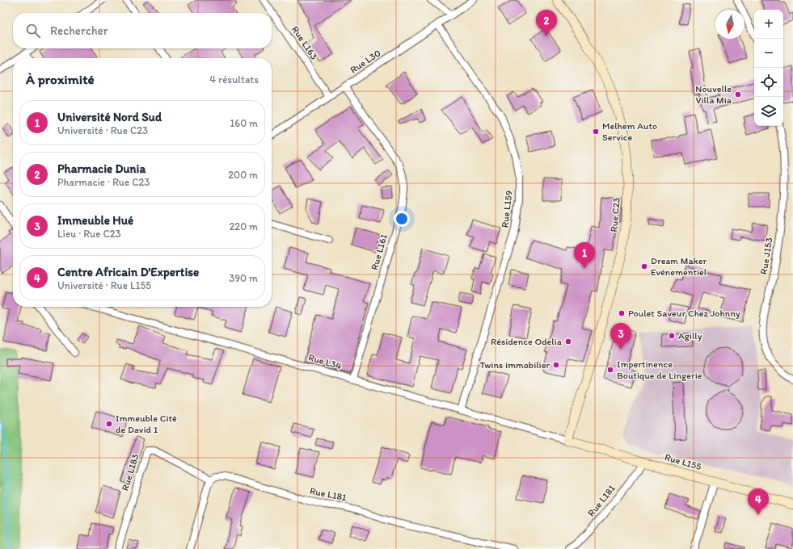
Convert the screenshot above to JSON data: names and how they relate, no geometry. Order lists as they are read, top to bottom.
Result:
{
  "streets": {
    "street": [
      "Rue L163",
      "Rue L30",
      "Rue L159",
      "Rue C23",
      "Rue L161",
      "Rue J153",
      "Rue L34",
      "Rue L155",
      "Rue L183",
      "Rue L181"
    ]
  },
  "crossings": [
    ["Rue L163", "Rue L30"],
    ["Rue L30", "Rue L159"],
    ["Rue L30", "Rue L161"],
    ["Rue L159", "Rue L34"],
    ["Rue C23", "Rue L34"],
    ["Rue C23", "Rue L155"],
    ["Rue L161", "Rue L34"],
    ["Rue L34", "Rue L155"],
    ["Rue L155", "Rue L181"],
    ["Rue L183", "Rue L181"]
  ],
  "places": [
    "Nouvelle Villa Mia",
    "Melhem Auto Service",
    "Dream Maker Evénementiel",
    "Poulet Saveur Chez Johnny",
    "Agilly",
    "Résidence Odelia",
    "Twins immobilier",
    "Impertinence Boutique de Lingerie",
    "Immeuble Cité de David 1"
  ],
  "north": "bottom",
  "page": {
    "map_buttons": ["+", "−"],
    "pins": [
      "2",
      "1",
      "3",
      "4"
    ],
    "search": "Rechercher",
    "heading": ["À proximité", "4 résultats"],
    "list": [
      {
        "mark": "1",
        "name": "Université Nord Sud",
        "note": "Université · Rue C23",
        "value": "160 m"
      },
      {
        "mark": "2",
        "name": "Pharmacie Dunia",
        "note": "Pharmacie · Rue C23",
        "value": "200 m"
      },
      {
        "mark": "3",
        "name": "Immeuble Hué",
        "note": "Lieu · Rue C23",
        "value": "220 m"
      },
      {
        "mark": "4",
        "name": "Centre Africain D'Expertise",
        "note": "Université · Rue L155",
        "value": "390 m"
      }
    ]
  }
}
